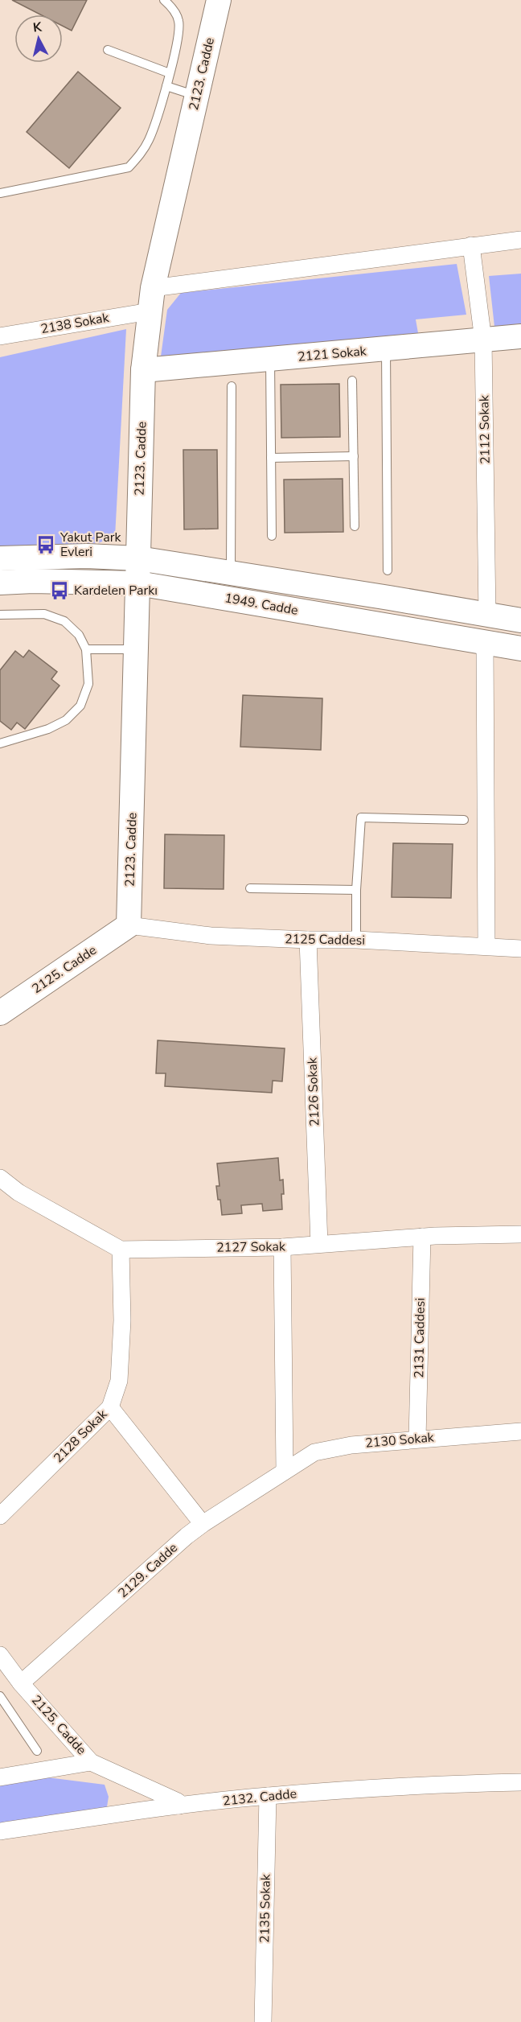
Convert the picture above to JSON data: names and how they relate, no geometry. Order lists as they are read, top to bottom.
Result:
{
  "streets": {
    "street": [
      "2123. Cadde",
      "2138 Sokak",
      "2121 Sokak",
      "2112 Sokak",
      "1949. Cadde",
      "2125 Caddesi",
      "2125. Cadde",
      "2126 Sokak",
      "2127 Sokak",
      "2131 Caddesi",
      "2128 Sokak",
      "2130 Sokak",
      "2129. Cadde",
      "2132. Cadde",
      "2135 Sokak"
    ]
  },
  "crossings": [
    ["2123. Cadde", "2138 Sokak"],
    ["2123. Cadde", "2121 Sokak"],
    ["2123. Cadde", "1949. Cadde"],
    ["2123. Cadde", "2125 Caddesi"],
    ["2123. Cadde", "2125. Cadde"],
    ["2121 Sokak", "2112 Sokak"],
    ["2112 Sokak", "1949. Cadde"],
    ["2125 Caddesi", "2125. Cadde"],
    ["2125 Caddesi", "2126 Sokak"],
    ["2125. Cadde", "2129. Cadde"],
    ["2125. Cadde", "2132. Cadde"],
    ["2126 Sokak", "2127 Sokak"],
    ["2127 Sokak", "2131 Caddesi"],
    ["2127 Sokak", "2128 Sokak"],
    ["2131 Caddesi", "2130 Sokak"],
    ["2130 Sokak", "2129. Cadde"],
    ["2132. Cadde", "2135 Sokak"]
  ],
  "places": {
    "bus stop": ["Yakut Park Evleri", "Kardelen Parkı"]
  },
  "north": "top"
}
